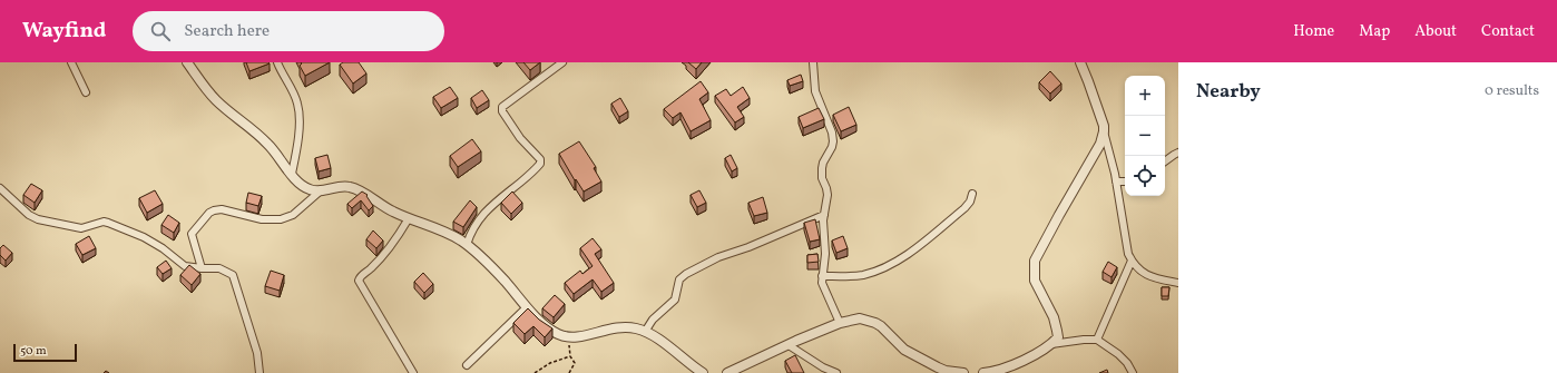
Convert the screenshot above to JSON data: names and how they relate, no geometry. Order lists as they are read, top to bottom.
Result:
{
  "scale_bar": "50 m",
  "page": {
    "header": "Wayfind",
    "search": "Search here",
    "nav": [
      "Home",
      "Map",
      "About",
      "Contact"
    ],
    "heading": ["Nearby", "0 results"],
    "map_buttons": ["+", "−"],
    "scale": "50 m"
  }
}
